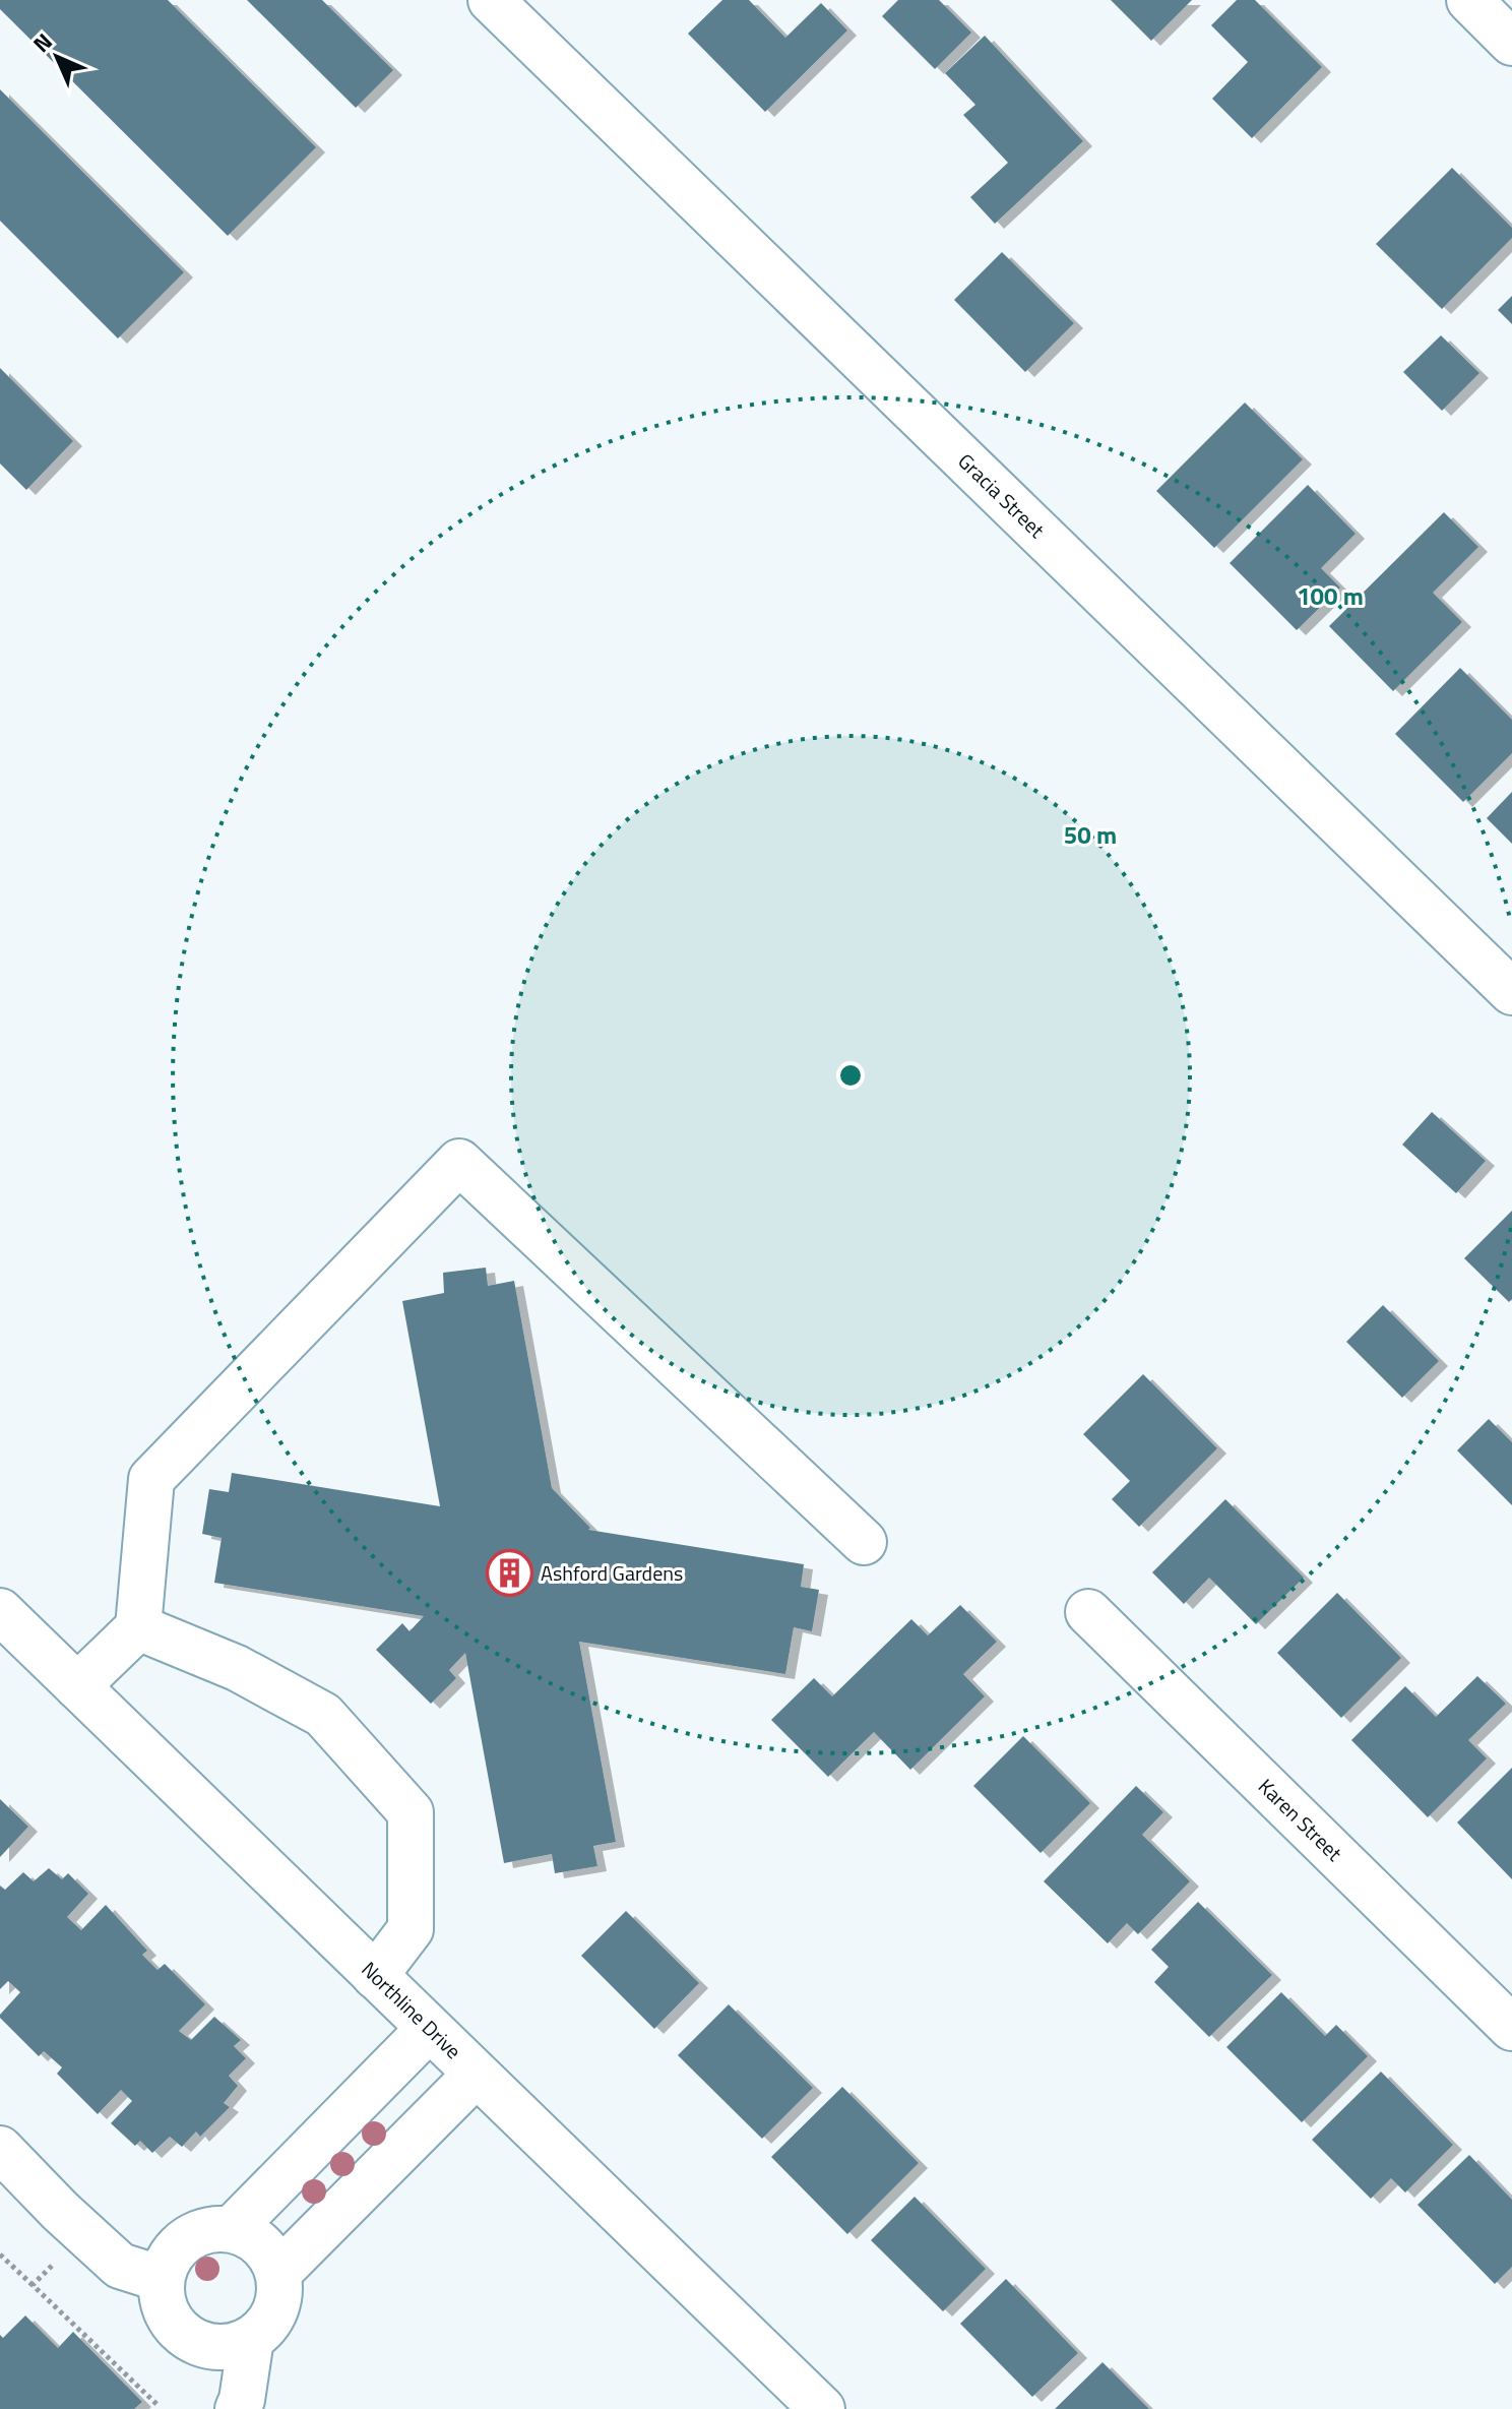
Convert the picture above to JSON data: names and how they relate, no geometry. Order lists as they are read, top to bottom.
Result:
{
  "streets": {
    "street": ["Gracia Street", "Karen Street", "Northline Drive"]
  },
  "places": {
    "building": ["Ashford Gardens"]
  },
  "north": "top left",
  "rings": ["100 m", "50 m"]
}
